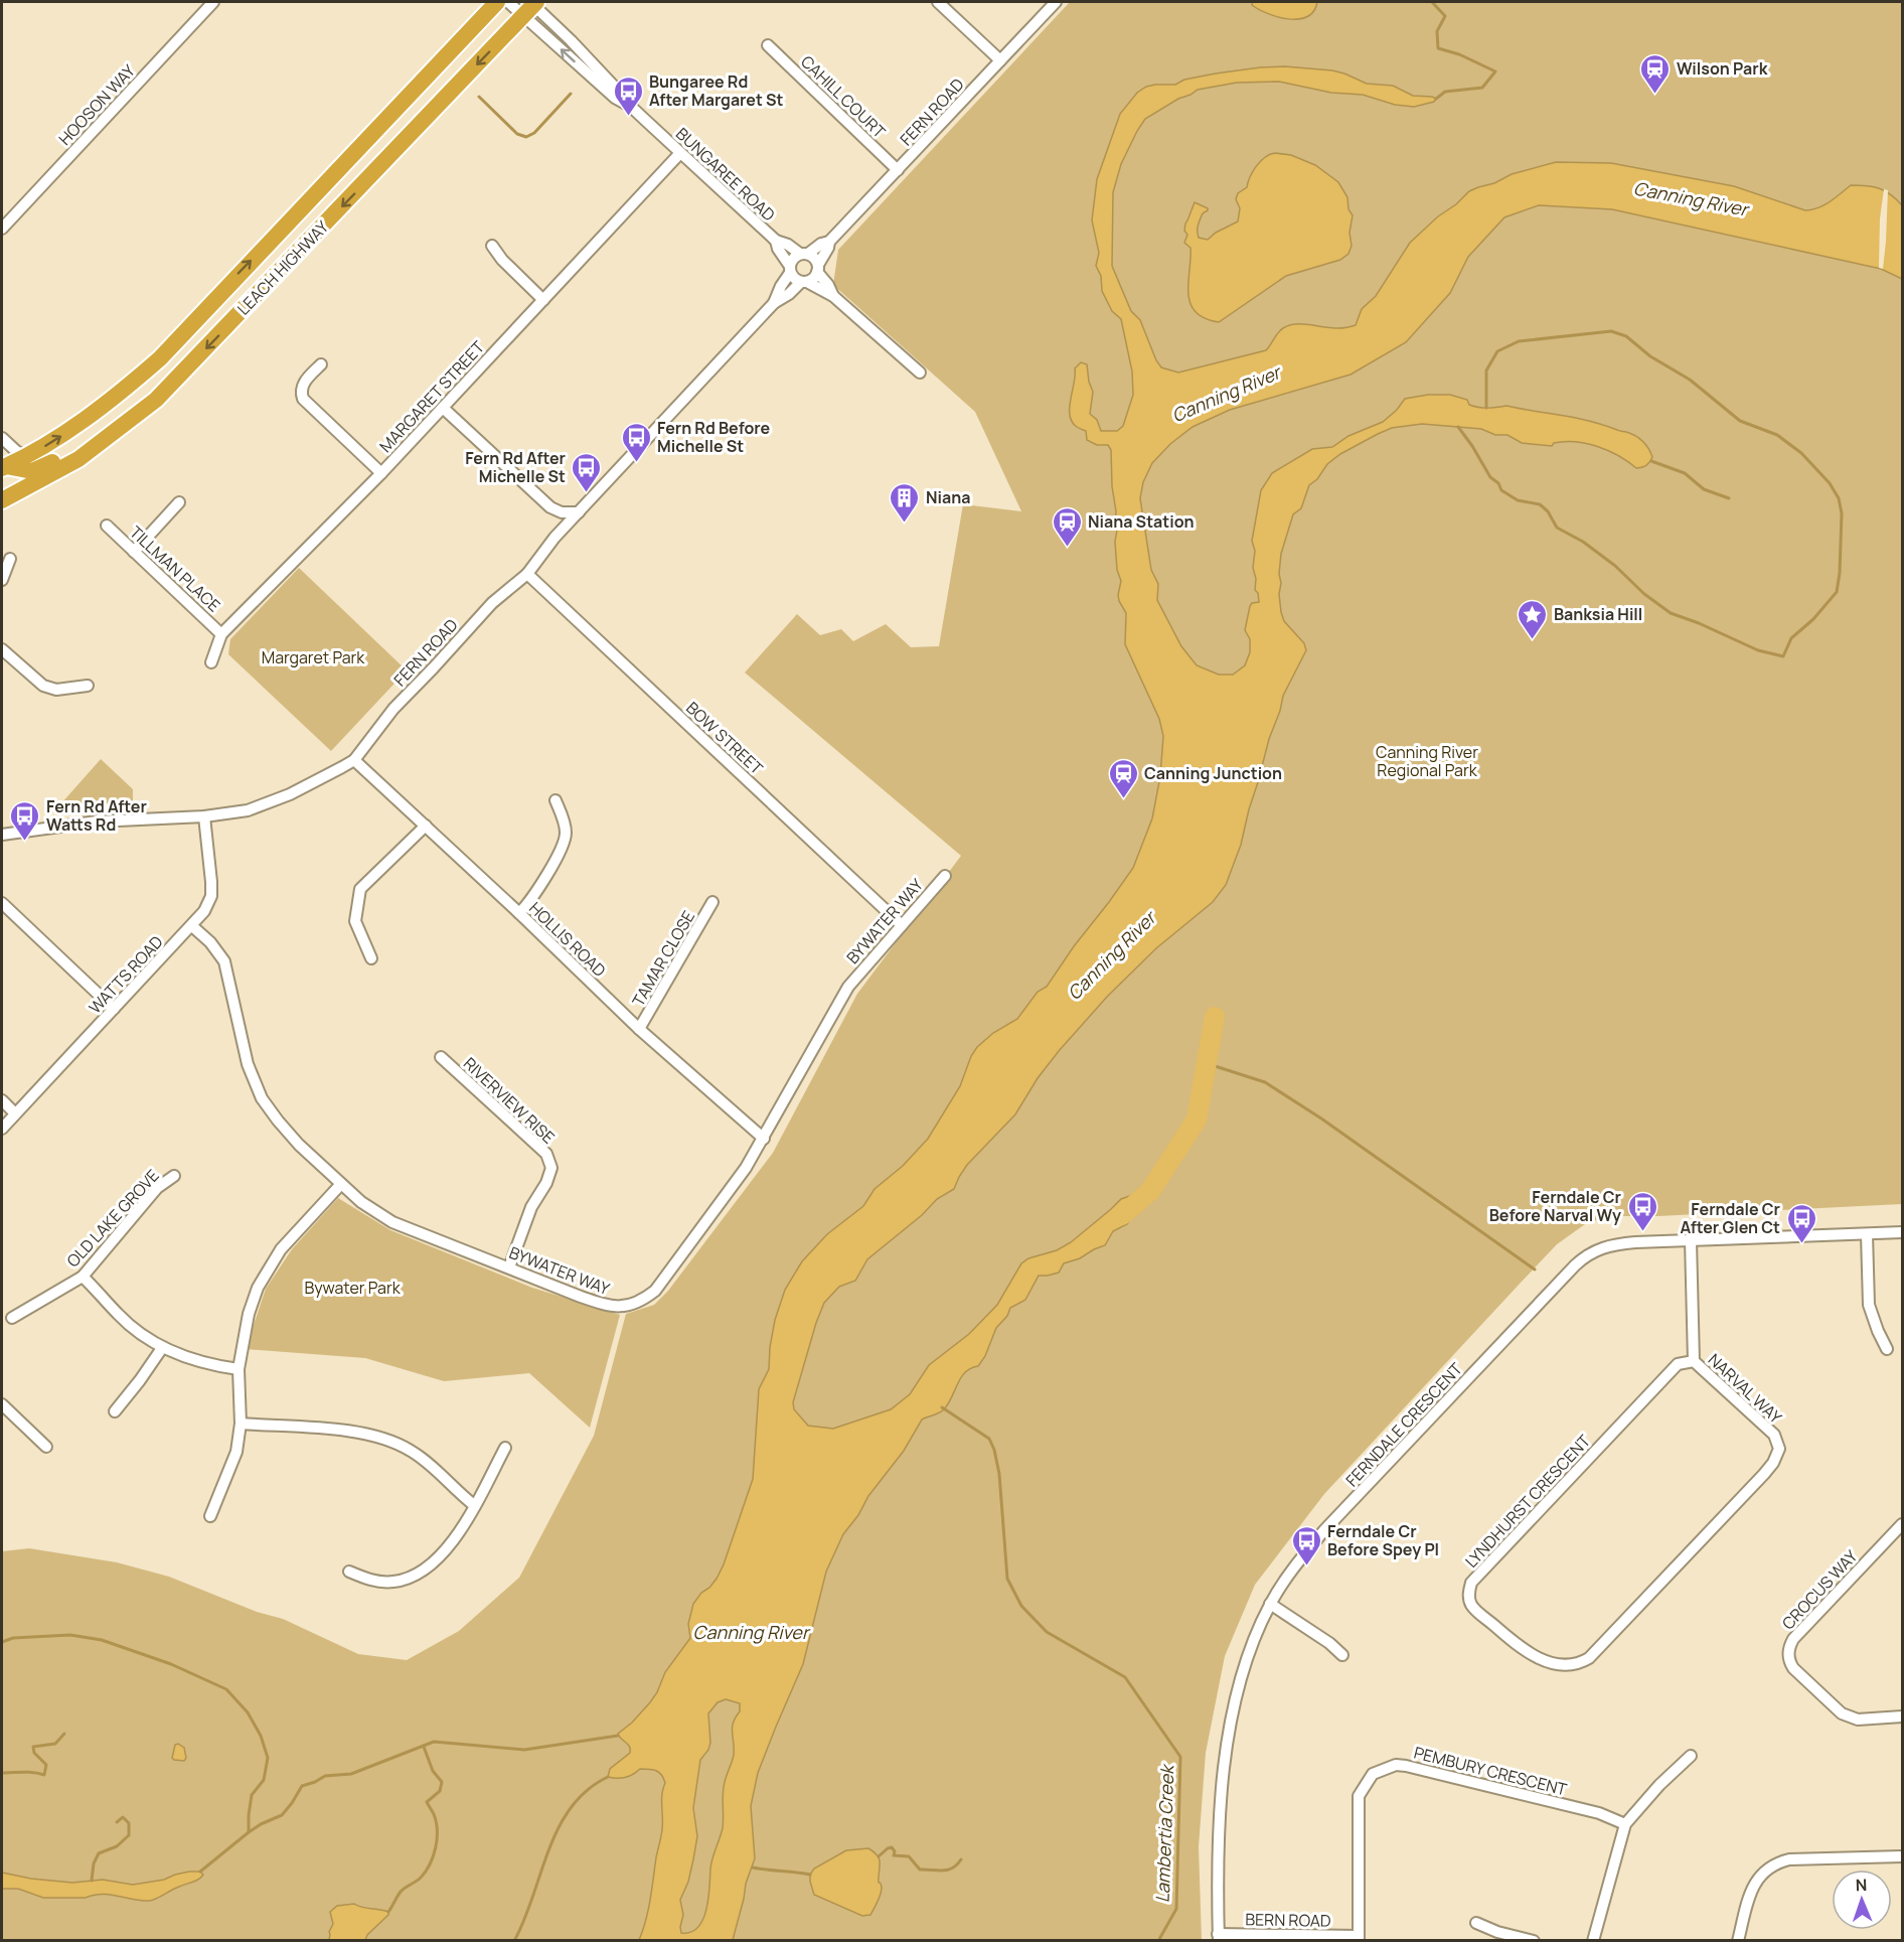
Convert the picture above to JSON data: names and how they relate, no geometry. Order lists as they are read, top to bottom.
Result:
{
  "streets": {
    "highway": ["LEACH HIGHWAY"],
    "street": [
      "CAHILL COURT",
      "HOOSON WAY",
      "FERN ROAD",
      "BUNGAREE ROAD",
      "MARGARET STREET",
      "TILLMAN PLACE",
      "BOW STREET",
      "BYWATER WAY",
      "HOLLIS ROAD",
      "TAMAR CLOSE",
      "WATTS ROAD",
      "RIVERVIEW RISE",
      "OLD LAKE GROVE",
      "NARVAL WAY",
      "FERNDALE CRESCENT",
      "LYNDHURST CRESCENT",
      "CROCUS WAY",
      "PEMBURY CRESCENT",
      "BERN ROAD"
    ]
  },
  "crossings": [
    ["CAHILL COURT", "FERN ROAD"],
    ["FERN ROAD", "BUNGAREE ROAD"],
    ["FERN ROAD", "BOW STREET"],
    ["FERN ROAD", "HOLLIS ROAD"],
    ["FERN ROAD", "WATTS ROAD"],
    ["BUNGAREE ROAD", "LEACH HIGHWAY"],
    ["BUNGAREE ROAD", "MARGARET STREET"],
    ["MARGARET STREET", "TILLMAN PLACE"],
    ["BOW STREET", "BYWATER WAY"],
    ["BYWATER WAY", "HOLLIS ROAD"],
    ["BYWATER WAY", "WATTS ROAD"],
    ["BYWATER WAY", "RIVERVIEW RISE"],
    ["HOLLIS ROAD", "TAMAR CLOSE"],
    ["NARVAL WAY", "FERNDALE CRESCENT"],
    ["NARVAL WAY", "LYNDHURST CRESCENT"],
    ["FERNDALE CRESCENT", "BERN ROAD"],
    ["PEMBURY CRESCENT", "BERN ROAD"]
  ],
  "water": ["Canning River", "Lambertia Creek"],
  "parks": ["Margaret Park", "Canning River Regional Park", "Bywater Park"],
  "places": {
    "station": ["Wilson Park", "Niana Station", "Canning Junction"],
    "bus stop": [
      "Bungaree Rd After Margaret St",
      "Fern Rd Before Michelle St",
      "Fern Rd After Michelle St",
      "Fern Rd After Watts Rd",
      "Ferndale Cr Before Narval Wy",
      "Ferndale Cr After Glen Ct",
      "Ferndale Cr Before Spey Pl"
    ],
    "building": ["Niana"],
    "place": ["Banksia Hill"]
  },
  "north": "top"
}
